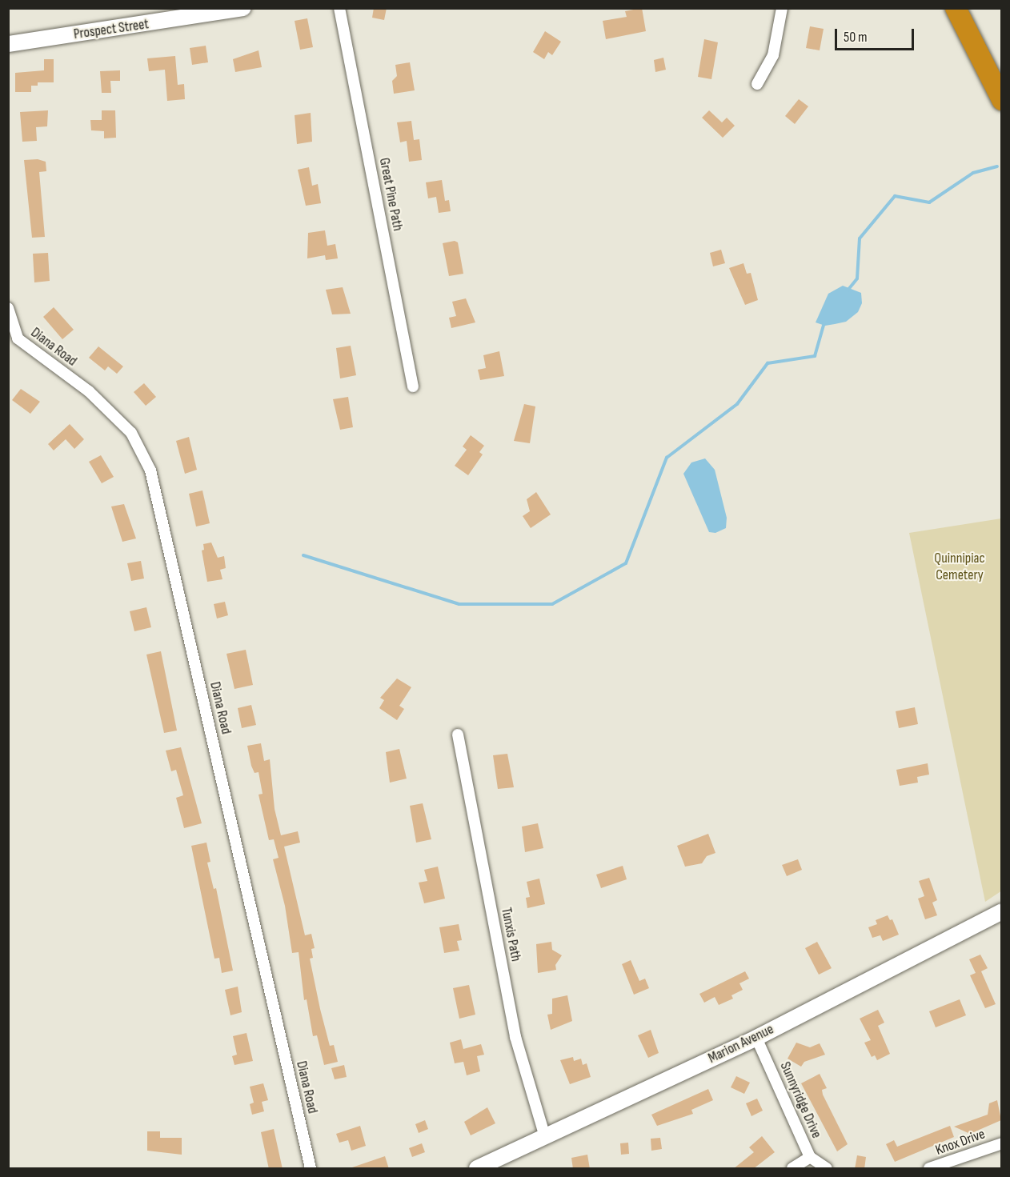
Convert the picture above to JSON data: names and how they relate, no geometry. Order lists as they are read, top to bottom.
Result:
{
  "streets": {
    "main road": ["Prospect Street", "Marion Avenue"],
    "street": [
      "Great Pine Path",
      "Diana Road",
      "Tunxis Path",
      "Sunnyridge Drive",
      "Knox Drive"
    ]
  },
  "crossings": [
    ["Tunxis Path", "Marion Avenue"],
    ["Marion Avenue", "Sunnyridge Drive"]
  ],
  "parks": ["Quinnipiac Cemetery"],
  "scale_bar": "50 m"
}
